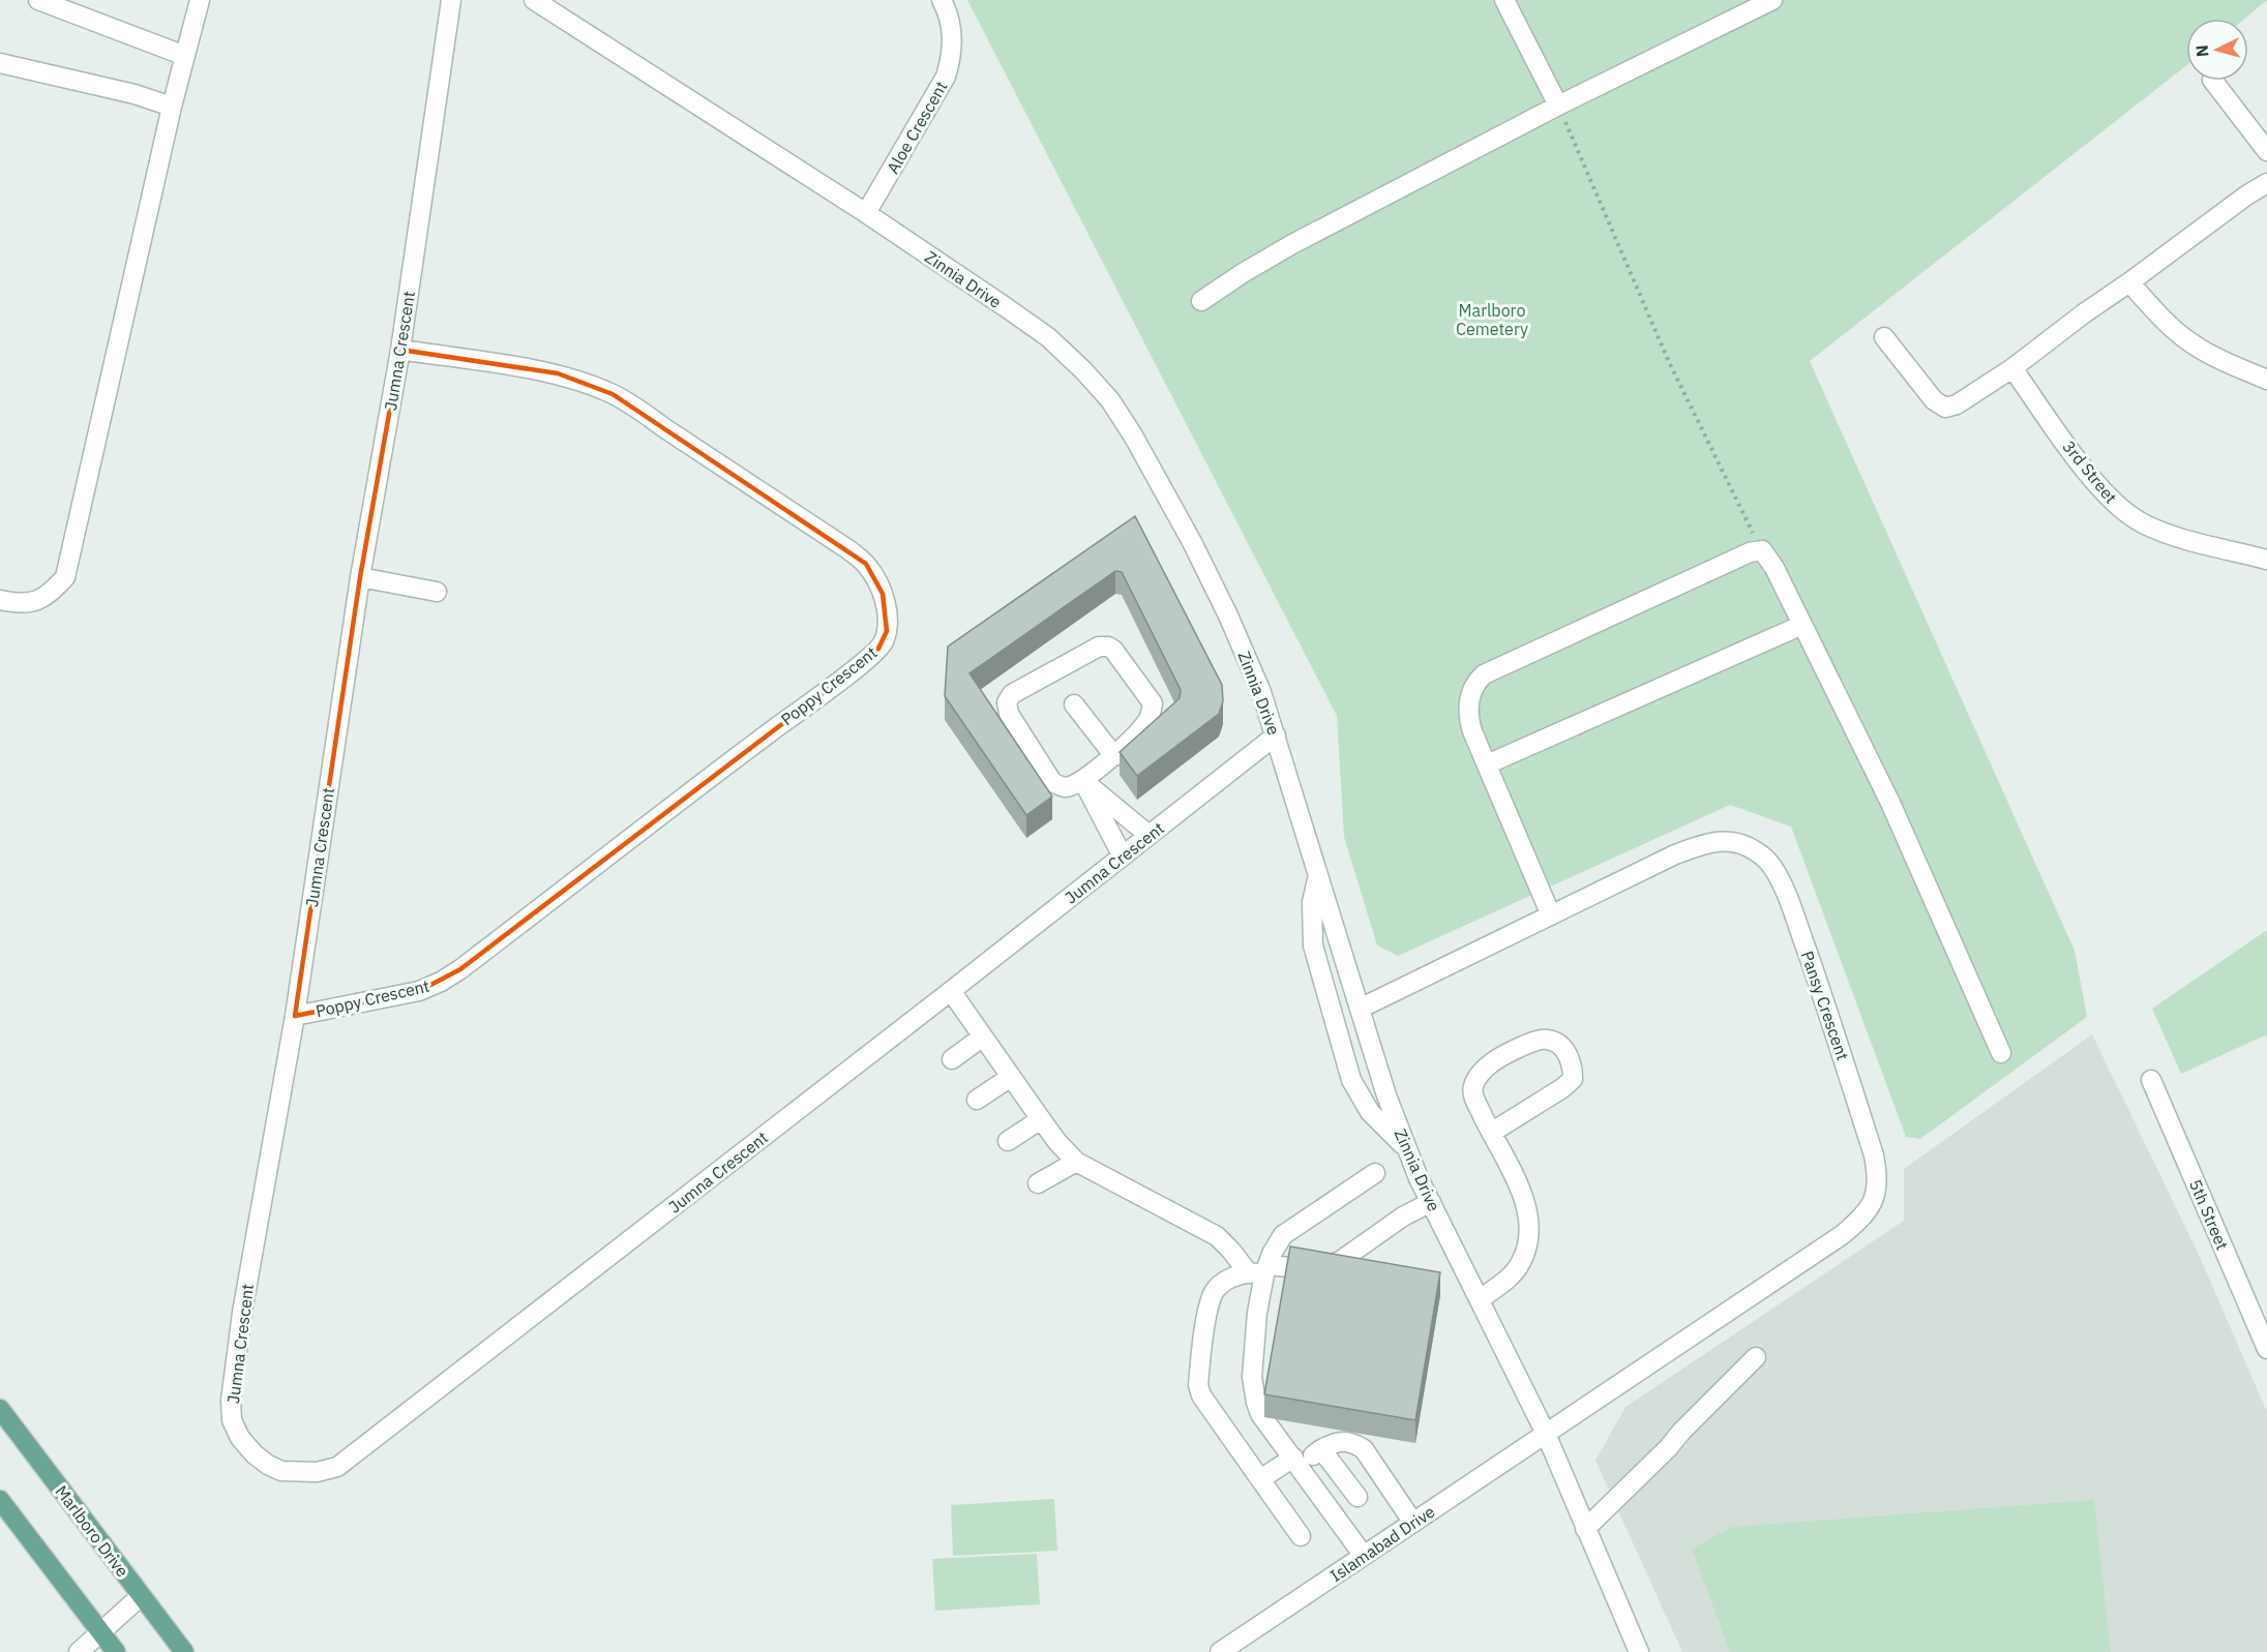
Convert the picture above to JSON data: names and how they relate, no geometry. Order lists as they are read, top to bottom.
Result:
{
  "streets": {
    "main road": ["Marlboro Drive"],
    "street": [
      "Aloe Crescent",
      "Zinnia Drive",
      "Jumna Crescent",
      "3rd Street",
      "Poppy Crescent",
      "Pansy Crescent",
      "5th Street",
      "Islamabad Drive"
    ]
  },
  "crossings": [
    ["Aloe Crescent", "Zinnia Drive"],
    ["Zinnia Drive", "Jumna Crescent"],
    ["Zinnia Drive", "Pansy Crescent"],
    ["Zinnia Drive", "Islamabad Drive"],
    ["Jumna Crescent", "Poppy Crescent"],
    ["Pansy Crescent", "Islamabad Drive"]
  ],
  "parks": ["Marlboro Cemetery"],
  "north": "left"
}
